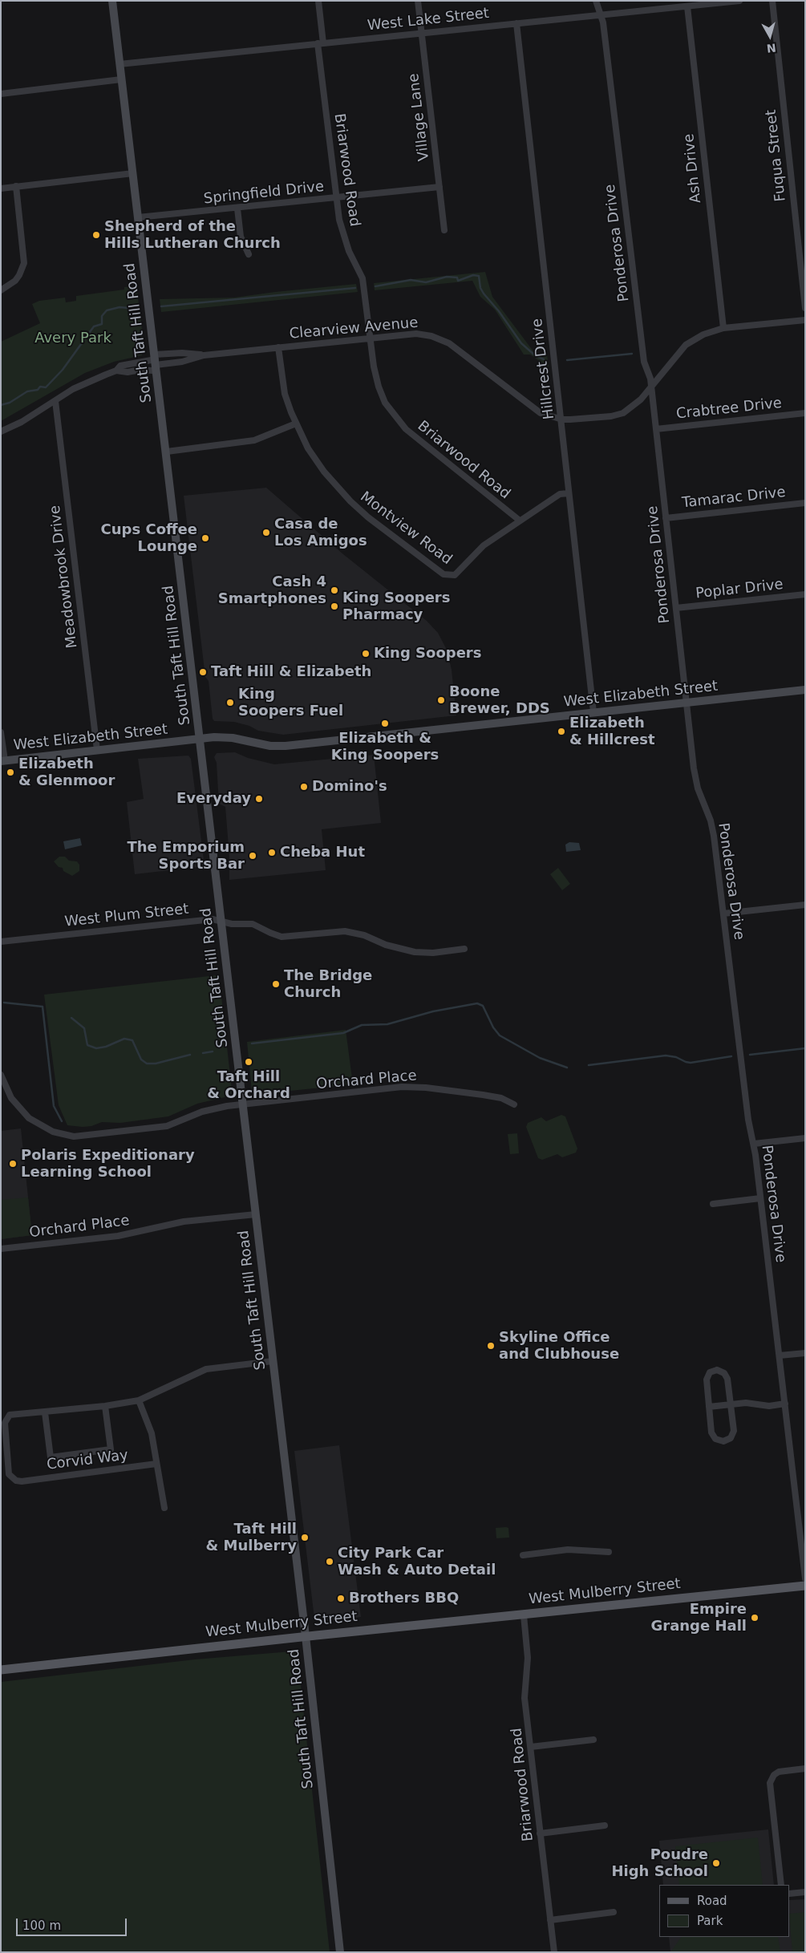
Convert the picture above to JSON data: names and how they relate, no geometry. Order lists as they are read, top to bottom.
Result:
{
  "streets": {
    "main road": ["South Taft Hill Road", "West Elizabeth Street", "West Mulberry Street"],
    "street": [
      "West Lake Street",
      "Village Lane",
      "Fuqua Street",
      "Ash Drive",
      "Briarwood Road",
      "Springfield Drive",
      "Ponderosa Drive",
      "Clearview Avenue",
      "Hillcrest Drive",
      "Crabtree Drive",
      "Tamarac Drive",
      "Montview Road",
      "Meadowbrook Drive",
      "Poplar Drive",
      "West Plum Street",
      "Orchard Place",
      "Corvid Way"
    ]
  },
  "crossings": [
    ["West Lake Street", "Village Lane"],
    ["West Lake Street", "Ash Drive"],
    ["West Lake Street", "Briarwood Road"],
    ["West Lake Street", "Ponderosa Drive"],
    ["West Lake Street", "South Taft Hill Road"],
    ["West Lake Street", "Hillcrest Drive"],
    ["Village Lane", "Springfield Drive"],
    ["Ash Drive", "Clearview Avenue"],
    ["Briarwood Road", "Springfield Drive"],
    ["Briarwood Road", "Clearview Avenue"],
    ["Briarwood Road", "Montview Road"],
    ["Briarwood Road", "West Mulberry Street"],
    ["Springfield Drive", "South Taft Hill Road"],
    ["Ponderosa Drive", "Clearview Avenue"],
    ["Ponderosa Drive", "Crabtree Drive"],
    ["Ponderosa Drive", "Tamarac Drive"],
    ["Ponderosa Drive", "Poplar Drive"],
    ["Ponderosa Drive", "West Elizabeth Street"],
    ["Clearview Avenue", "South Taft Hill Road"],
    ["Clearview Avenue", "Hillcrest Drive"],
    ["Clearview Avenue", "Montview Road"],
    ["Clearview Avenue", "Meadowbrook Drive"],
    ["South Taft Hill Road", "West Elizabeth Street"],
    ["South Taft Hill Road", "West Plum Street"],
    ["South Taft Hill Road", "Orchard Place"],
    ["South Taft Hill Road", "West Mulberry Street"],
    ["Hillcrest Drive", "Montview Road"],
    ["Hillcrest Drive", "West Elizabeth Street"],
    ["Meadowbrook Drive", "West Elizabeth Street"]
  ],
  "parks": ["Avery Park"],
  "places": [
    "Shepherd of the Hills Lutheran Church",
    "Casa de Los Amigos",
    "Cups Coffee Lounge",
    "Cash 4 Smartphones",
    "King Soopers Pharmacy",
    "King Soopers",
    "Taft Hill & Elizabeth",
    "Boone Brewer, DDS",
    "King Soopers Fuel",
    "Elizabeth & King Soopers",
    "Elizabeth & Hillcrest",
    "Elizabeth & Glenmoor",
    "Domino's",
    "Everyday",
    "Cheba Hut",
    "The Emporium Sports Bar",
    "The Bridge Church",
    "Taft Hill & Orchard",
    "Polaris Expeditionary Learning School",
    "Skyline Office and Clubhouse",
    "Taft Hill & Mulberry",
    "City Park Car Wash & Auto Detail",
    "Brothers BBQ",
    "Empire Grange Hall",
    "Poudre High School"
  ],
  "legend": ["Road", "Park"],
  "scale_bar": "100 m",
  "north": "bottom"
}
